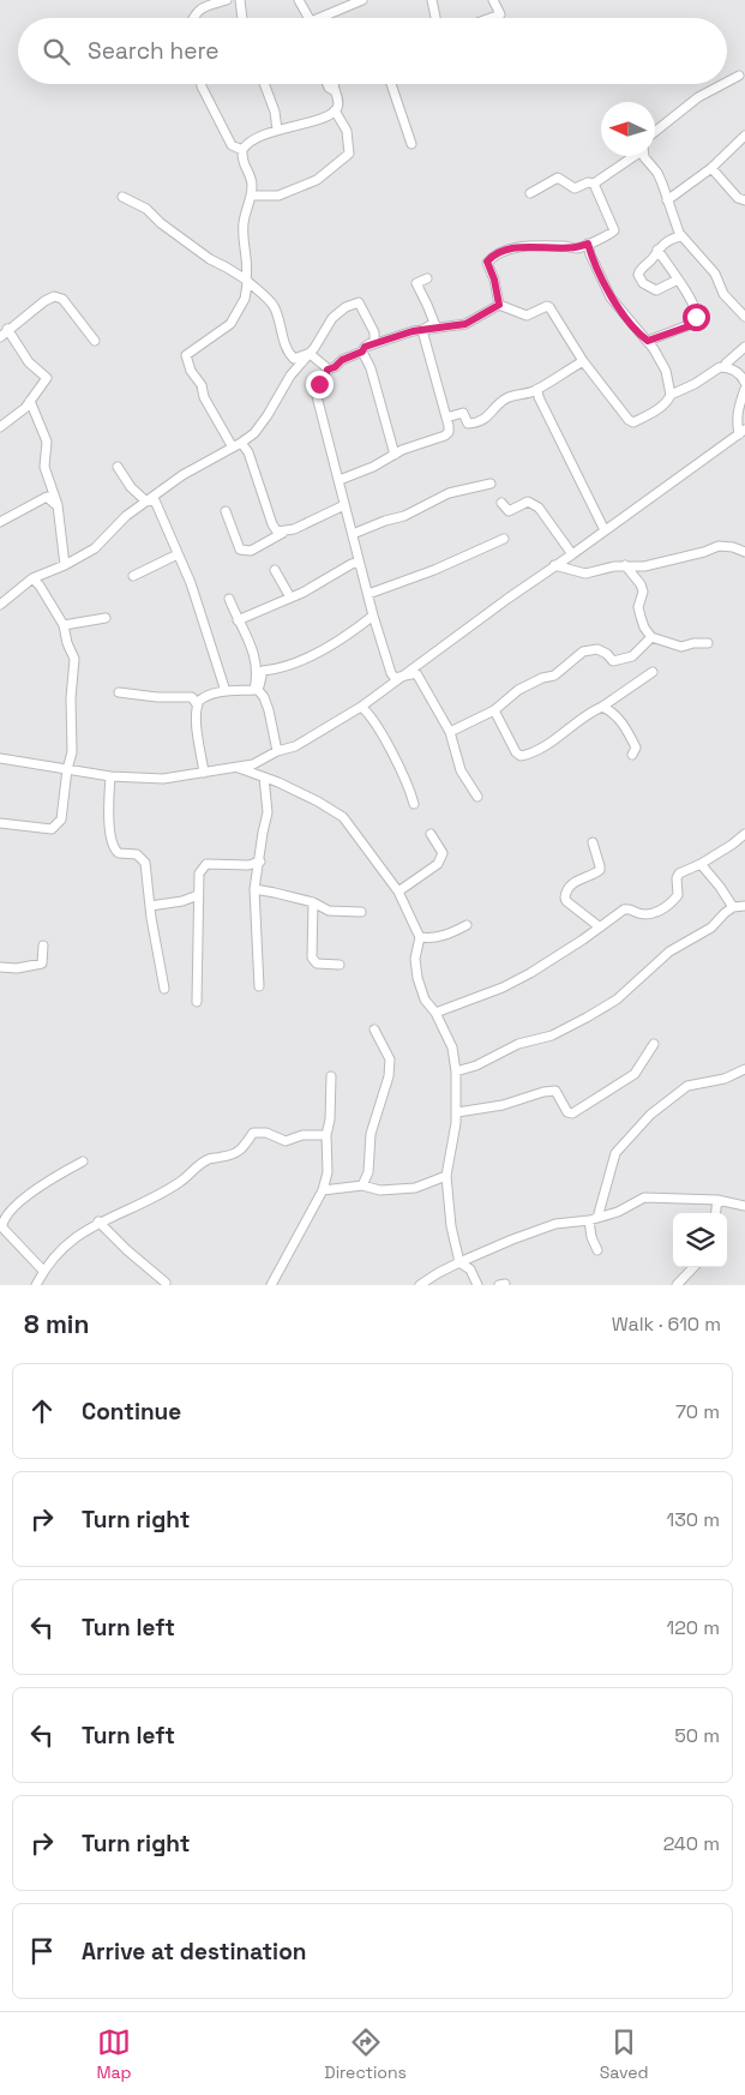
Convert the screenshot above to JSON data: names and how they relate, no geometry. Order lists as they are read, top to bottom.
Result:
{
  "north": "left",
  "page": {
    "search": "Search here",
    "heading": ["8 min", "Walk · 610 m"],
    "list": [
      ["Continue", "70 m"],
      ["Turn right", "130 m"],
      ["Turn left", "120 m"],
      ["Turn left", "50 m"],
      ["Turn right", "240 m"],
      "Arrive at destination"
    ],
    "nav": ["Map", "Directions", "Saved"]
  }
}
